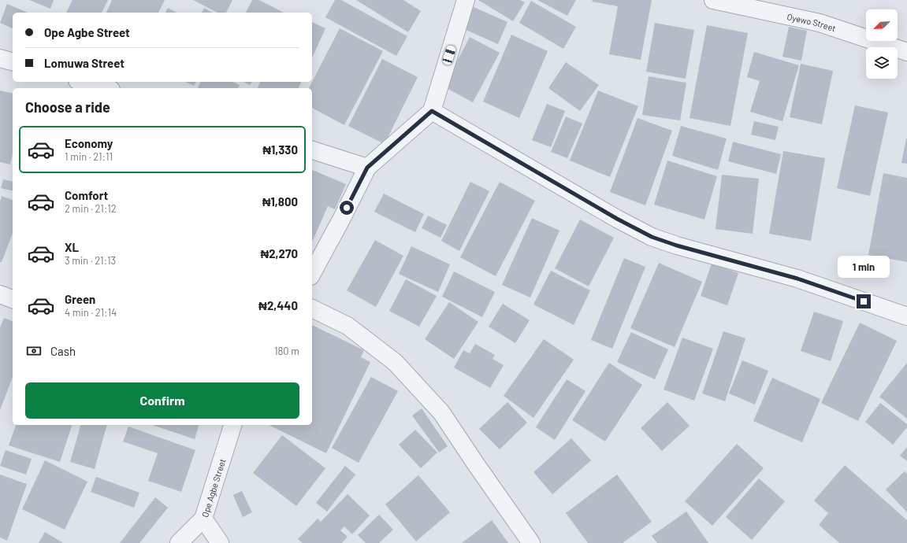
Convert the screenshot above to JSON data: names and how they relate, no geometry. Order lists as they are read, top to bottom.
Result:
{
  "streets": {
    "street": ["Oyewo Street", "Ope Agbe Street"]
  },
  "north": "bottom left",
  "page": {
    "banner": ["Ope Agbe Street", "Lomuwa Street"],
    "heading": "Choose a ride",
    "list": [
      {
        "name": "Economy",
        "note": "1 min · 21:11",
        "value": "₦1,330"
      },
      {
        "name": "Comfort",
        "note": "2 min · 21:12",
        "value": "₦1,800"
      },
      {
        "name": "XL",
        "note": "3 min · 21:13",
        "value": "₦2,270"
      },
      {
        "name": "Green",
        "note": "4 min · 21:14",
        "value": "₦2,440"
      }
    ],
    "bubble": "1 min",
    "pay": ["Cash", "180 m"],
    "buttons": "Confirm"
  }
}
